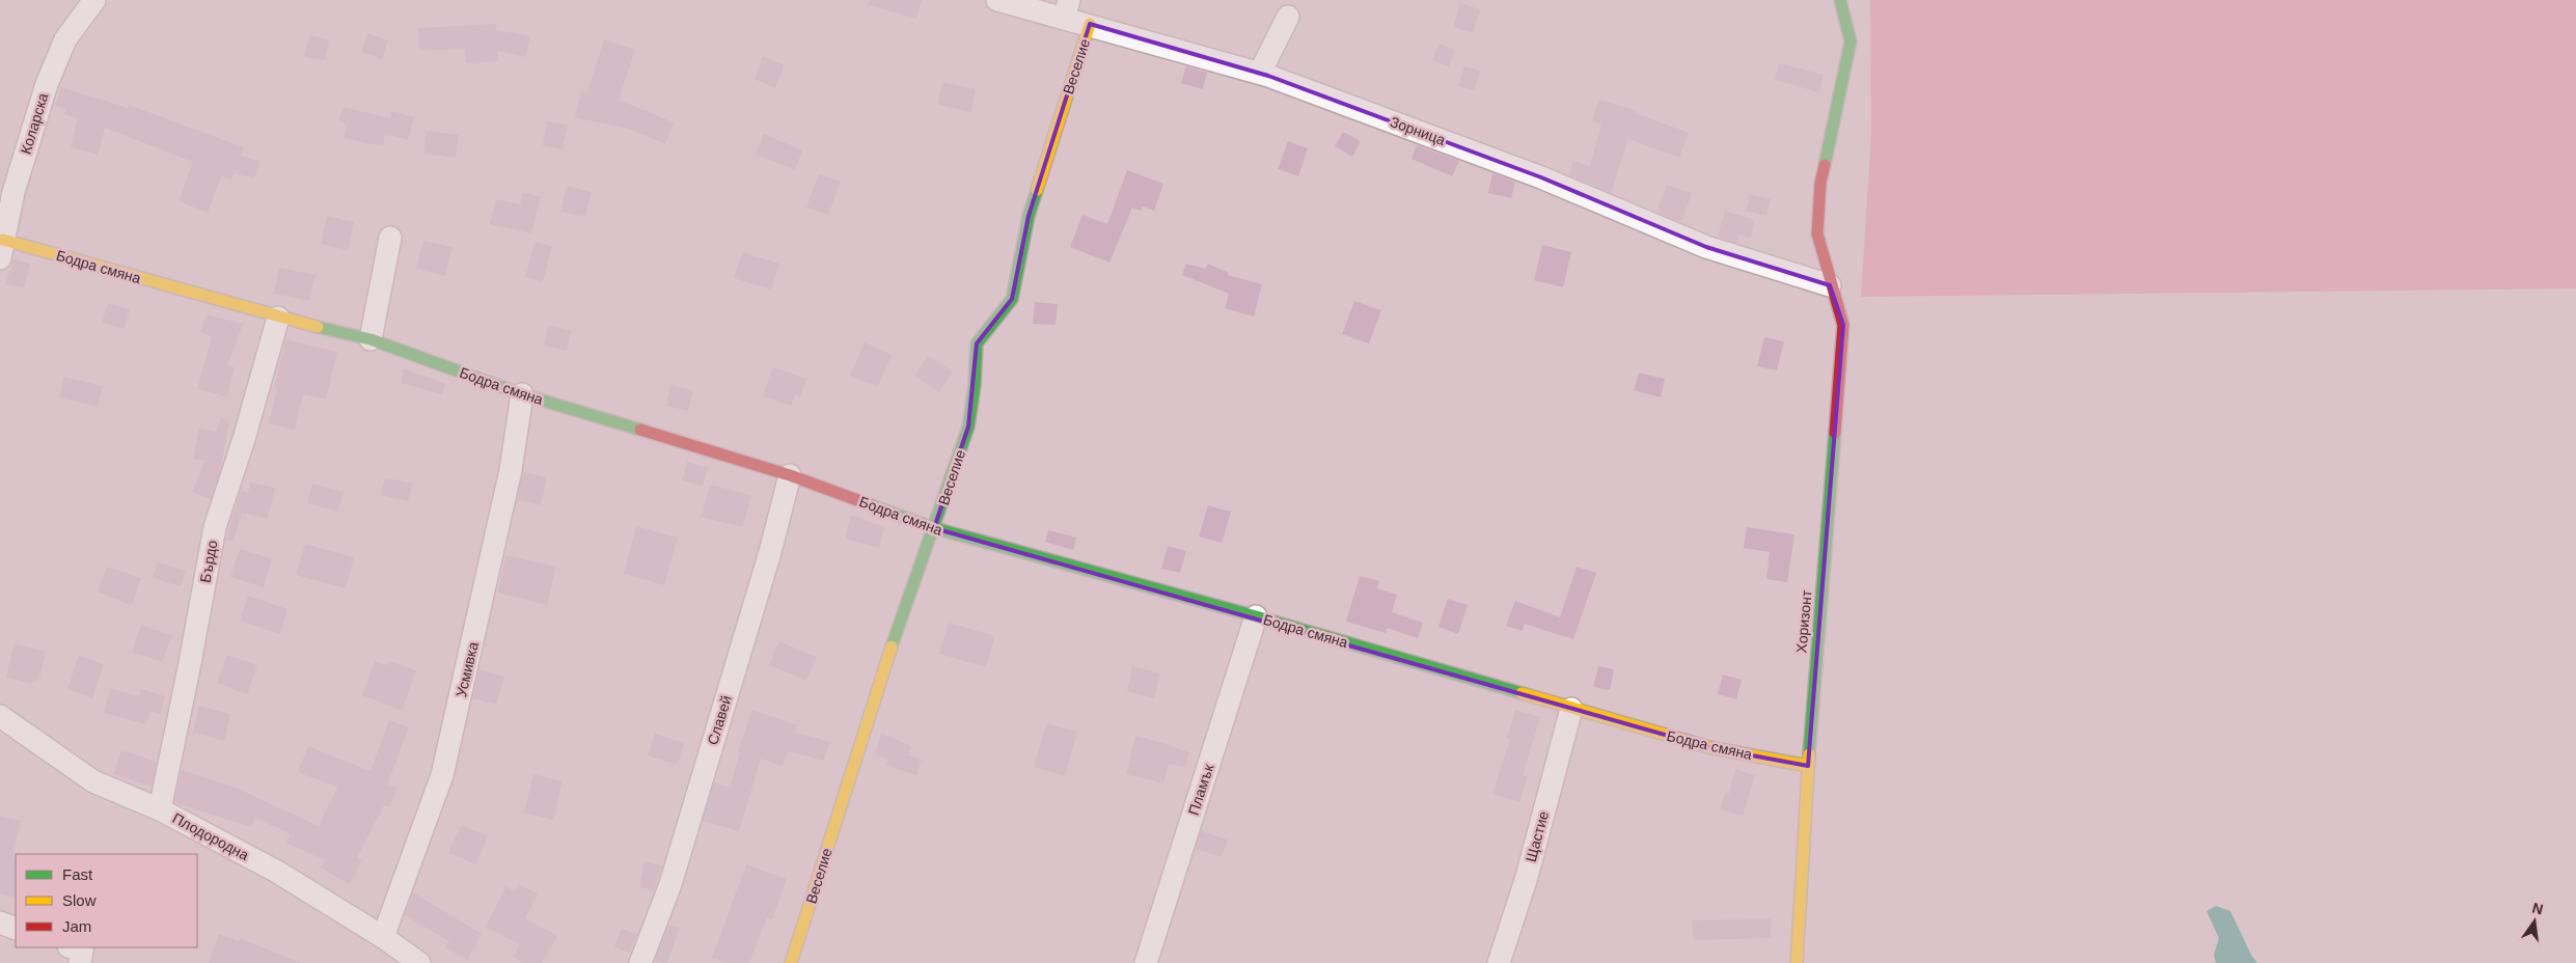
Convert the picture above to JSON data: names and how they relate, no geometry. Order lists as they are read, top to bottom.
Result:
{
  "streets": {
    "street": [
      "Веселие",
      "Коларска",
      "Зорница",
      "Бодра смяна",
      "Бърдо",
      "Хоризонт",
      "Усмивка",
      "Славей",
      "Пламък",
      "Плодородна",
      "Щастие"
    ]
  },
  "crossings": [
    ["Веселие", "Зорница"],
    ["Веселие", "Бодра смяна"],
    ["Коларска", "Бодра смяна"],
    ["Зорница", "Хоризонт"],
    ["Бодра смяна", "Бърдо"],
    ["Бодра смяна", "Хоризонт"],
    ["Бодра смяна", "Усмивка"],
    ["Бодра смяна", "Славей"],
    ["Бодра смяна", "Пламък"],
    ["Бодра смяна", "Щастие"],
    ["Бърдо", "Плодородна"],
    ["Усмивка", "Плодородна"]
  ],
  "legend": ["Fast", "Slow", "Jam"],
  "north": "top"
}
